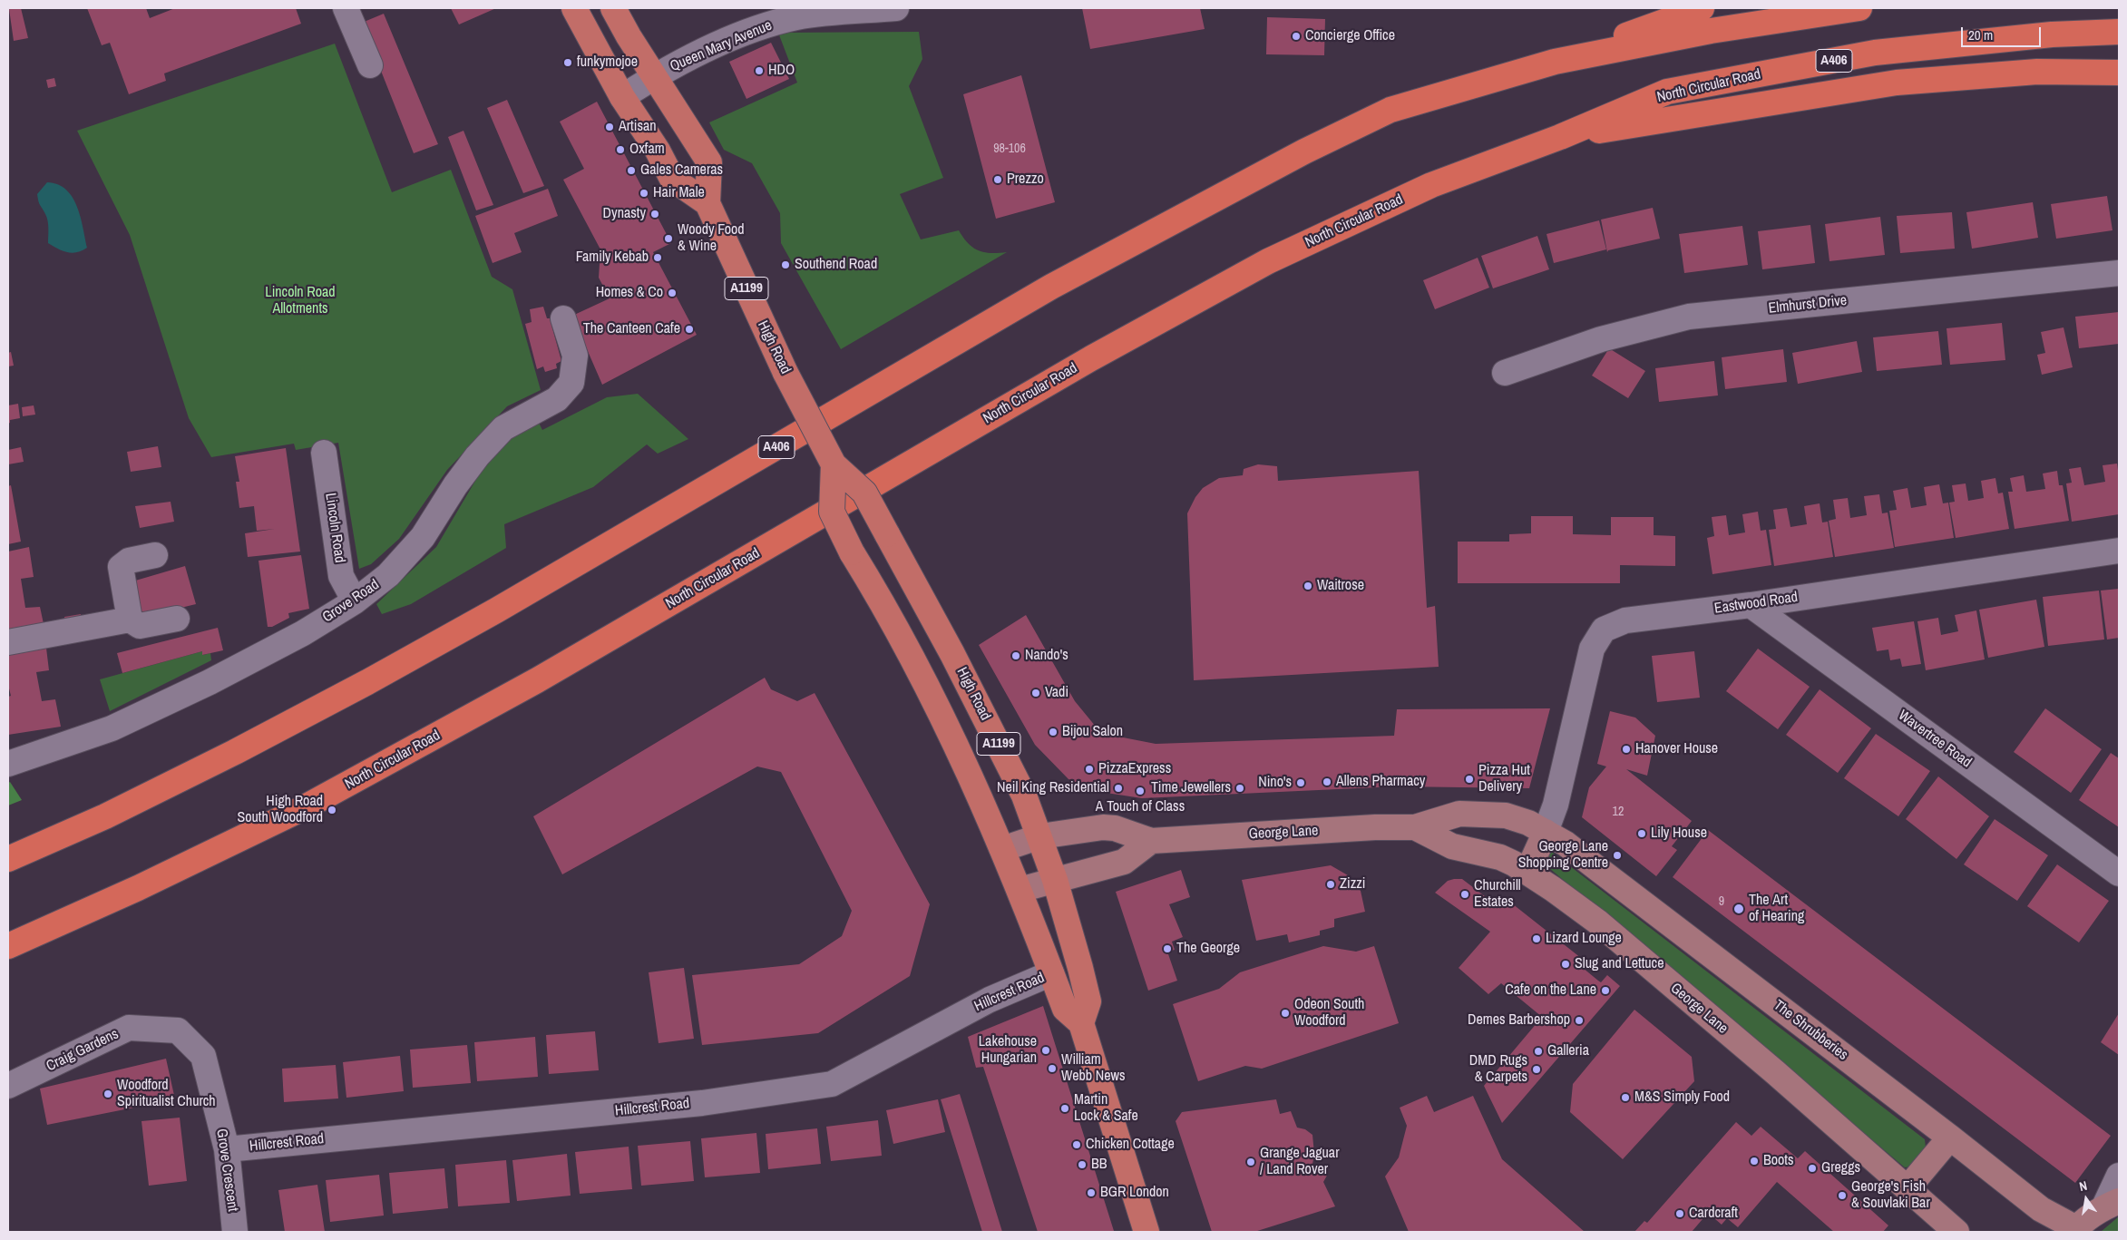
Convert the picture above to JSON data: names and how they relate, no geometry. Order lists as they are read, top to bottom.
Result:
{
  "streets": {
    "highway": ["A406", "North Circular Road"],
    "main road": [
      "A1199",
      "High Road",
      "George Lane",
      "The Shrubberies"
    ],
    "street": [
      "Queen Mary Avenue",
      "Elmhurst Drive",
      "Lincoln Road",
      "Grove Road",
      "Eastwood Road",
      "Wavertree Road",
      "Hillcrest Road",
      "Craig Gardens",
      "Grove Crescent"
    ]
  },
  "crossings": [
    ["Queen Mary Avenue", "High Road"],
    ["A406", "North Circular Road"],
    ["High Road", "George Lane"],
    ["High Road", "Hillcrest Road"],
    ["Lincoln Road", "Grove Road"],
    ["Eastwood Road", "Wavertree Road"],
    ["Eastwood Road", "George Lane"],
    ["Eastwood Road", "The Shrubberies"],
    ["George Lane", "The Shrubberies"],
    ["Hillcrest Road", "Grove Crescent"],
    ["Craig Gardens", "Grove Crescent"]
  ],
  "parks": ["Lincoln Road Allotments"],
  "places": [
    "Concierge Office",
    "funkymojoe",
    "HDO",
    "Artisan",
    "Oxfam",
    "Gales Cameras",
    "Prezzo",
    "Hair Male",
    "Dynasty",
    "Woody Food & Wine",
    "Family Kebab",
    "Southend Road",
    "Homes & Co",
    "The Canteen Cafe",
    "Waitrose",
    "Nando's",
    "Vadi",
    "Bijou Salon",
    "Hanover House",
    "PizzaExpress",
    "Pizza Hut Delivery",
    "Allens Pharmacy",
    "Nino's",
    "Neil King Residential",
    "Time Jewellers",
    "A Touch of Class",
    "High Road South Woodford",
    "Lily House",
    "George Lane Shopping Centre",
    "Zizzi",
    "Churchill Estates",
    "The Art of Hearing",
    "Lizard Lounge",
    "The George",
    "Slug and Lettuce",
    "Cafe on the Lane",
    "Odeon South Woodford",
    "Demes Barbershop",
    "Lakehouse Hungarian",
    "Galleria",
    "William Webb News",
    "DMD Rugs & Carpets",
    "Woodford Spiritualist Church",
    "M&S Simply Food",
    "Martin Lock & Safe",
    "Chicken Cottage",
    "Boots",
    "Grange Jaguar / Land Rover",
    "BB",
    "Greggs",
    "BGR London",
    "George's Fish & Souvlaki Bar",
    "Cardcraft"
  ],
  "house_numbers": ["98-106", "12", "9"],
  "scale_bar": "20 m",
  "north": "top"
}
